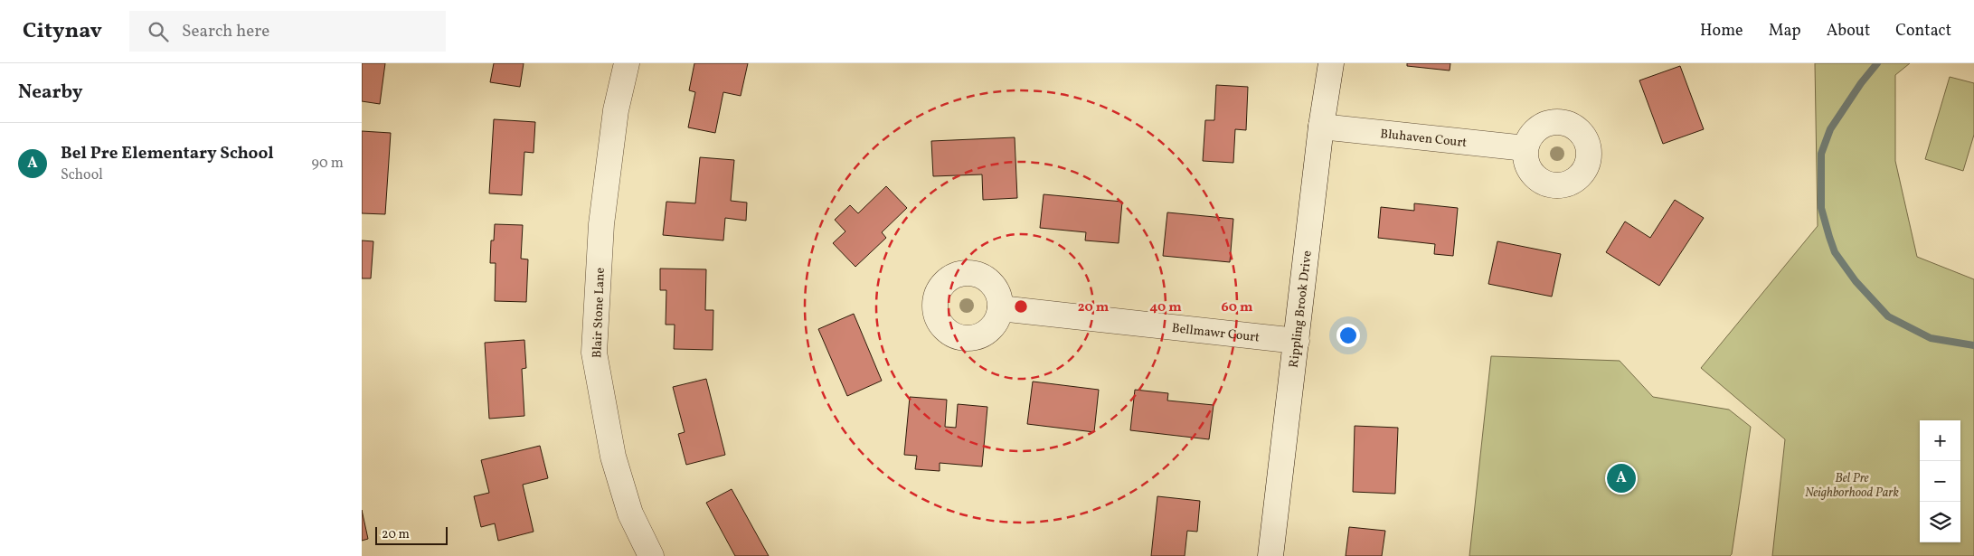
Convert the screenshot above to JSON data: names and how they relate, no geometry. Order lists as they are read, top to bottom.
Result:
{
  "streets": {
    "street": [
      "Bluhaven Court",
      "Rippling Brook Drive",
      "Blair Stone Lane",
      "Bellmawr Court"
    ]
  },
  "crossings": [
    ["Bluhaven Court", "Rippling Brook Drive"],
    ["Rippling Brook Drive", "Bellmawr Court"]
  ],
  "parks": ["Bel Pre Neighborhood Park"],
  "scale_bar": "20 m",
  "page": {
    "header": "Citynav",
    "search": "Search here",
    "nav": [
      "Home",
      "Map",
      "About",
      "Contact"
    ],
    "heading": "Nearby",
    "list": [
      {
        "mark": "A",
        "name": "Bel Pre Elementary School",
        "note": "School",
        "value": "90 m"
      }
    ],
    "map_buttons": ["+", "−"],
    "pins": "A",
    "scale": "20 m"
  },
  "rings": ["20 m", "40 m", "60 m"]
}
